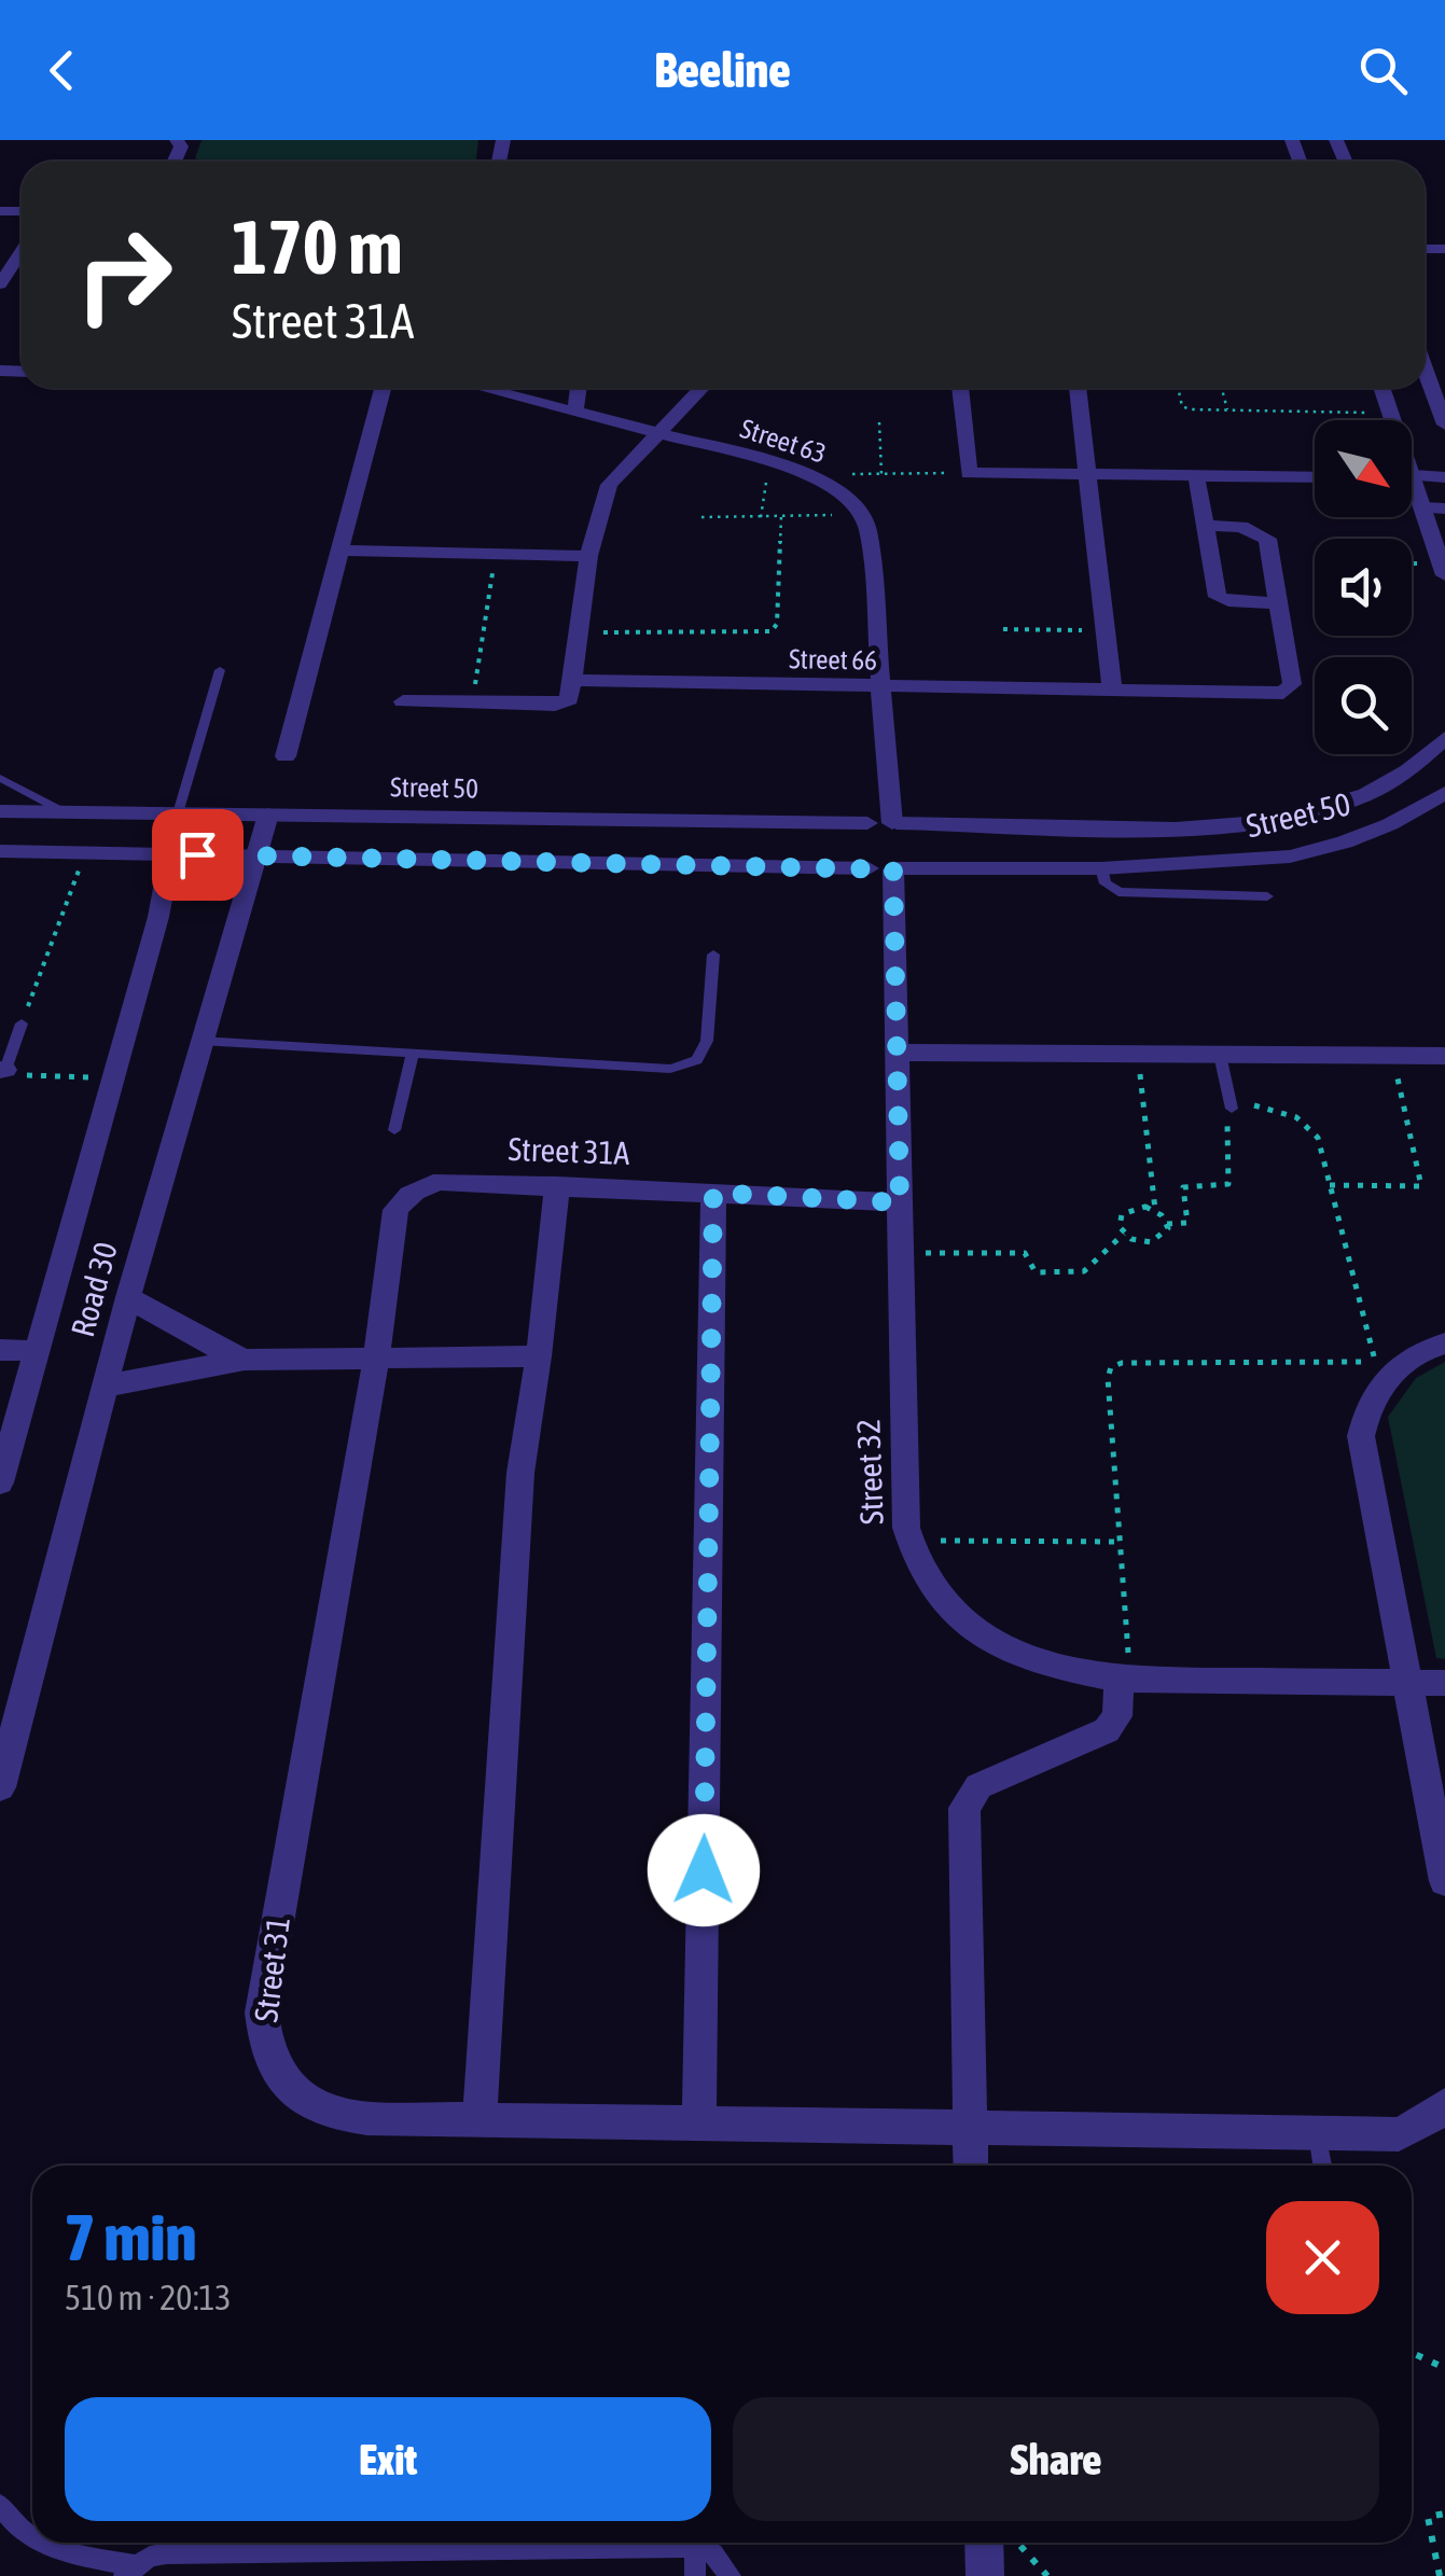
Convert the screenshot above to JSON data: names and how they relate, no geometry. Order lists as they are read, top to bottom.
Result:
{
  "streets": {
    "street": [
      "Street 63",
      "Street 66",
      "Street 50",
      "Street 31A",
      "Road 30",
      "Street 32",
      "Street 31"
    ]
  },
  "crossings": [
    ["Street 50", "Road 30"],
    ["Street 50", "Street 32"],
    ["Street 31A", "Street 32"],
    ["Street 31A", "Street 31"]
  ],
  "north": "bottom right",
  "page": {
    "header": "Beeline",
    "turn": ["170 m", "Street 31A"],
    "heading": ["7 min", "510 m · 20:13"],
    "buttons": ["Exit", "Share"]
  }
}
